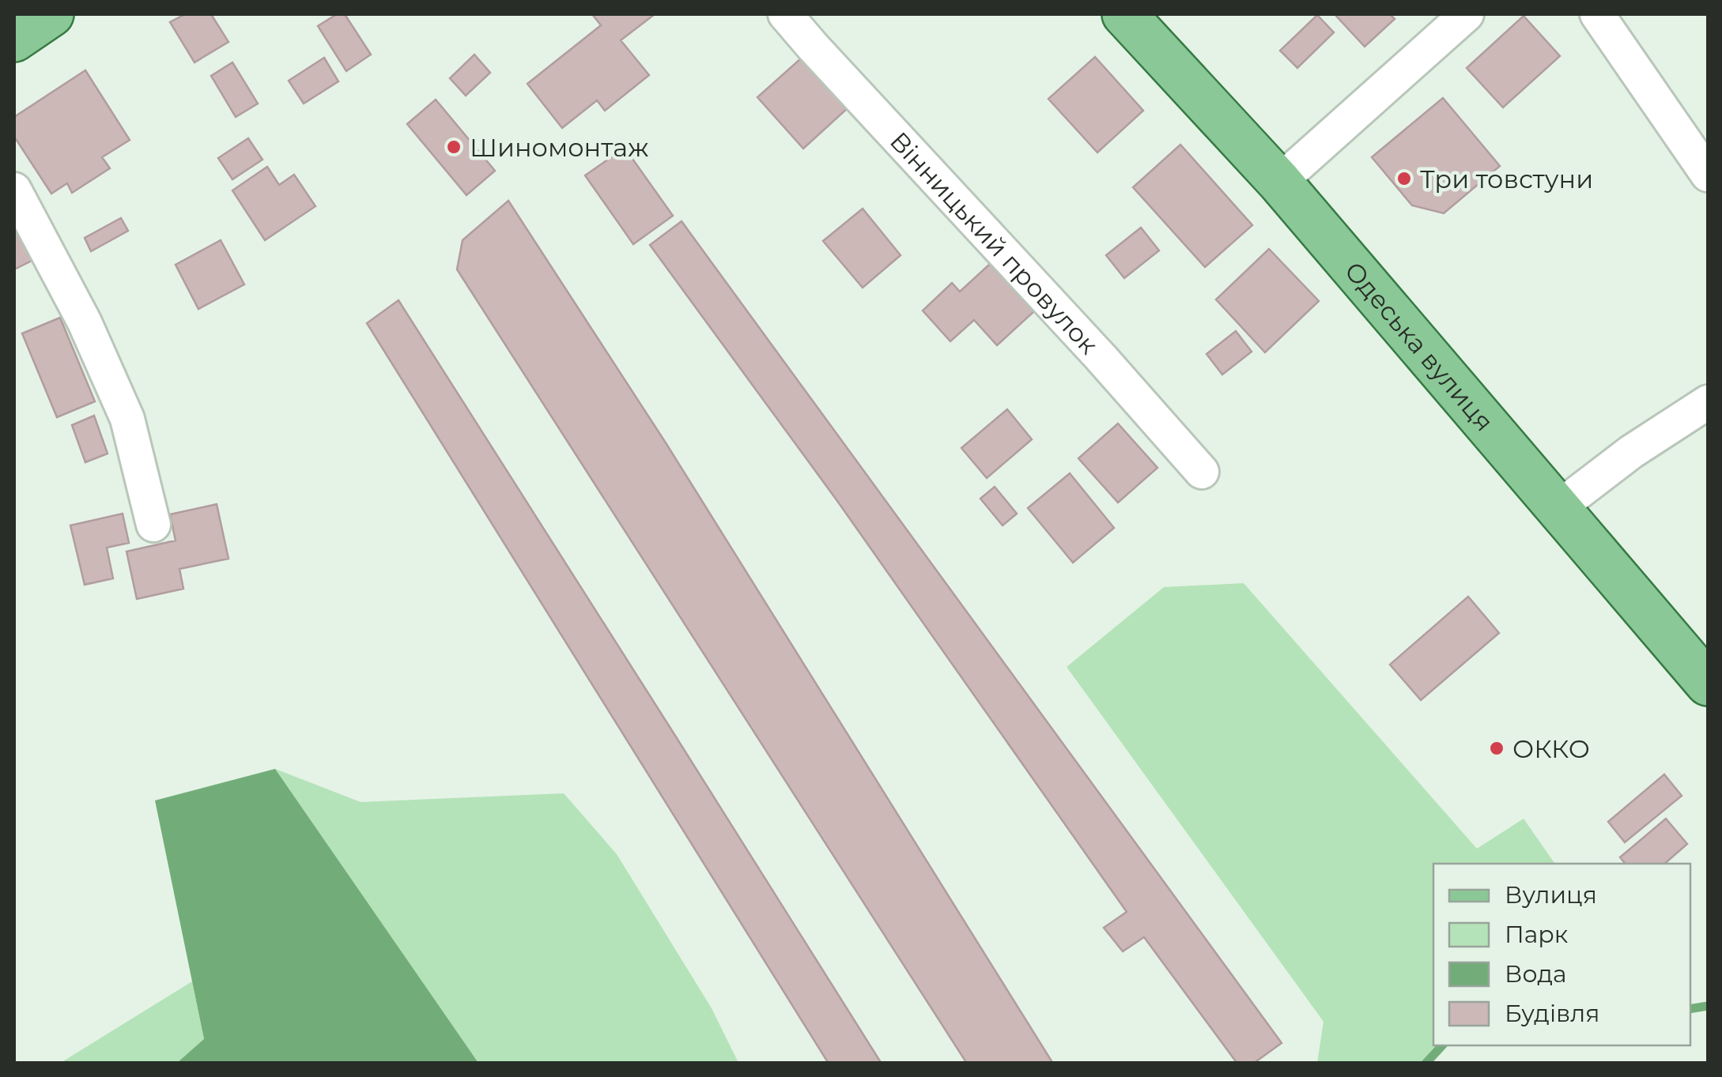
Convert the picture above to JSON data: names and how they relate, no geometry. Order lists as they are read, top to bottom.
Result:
{
  "streets": {
    "main road": ["Одеська вулиця"],
    "street": ["Вінницький провулок"]
  },
  "places": ["Шиномонтаж", "Три товстуни", "ОККО"],
  "legend": [
    "Вулиця",
    "Парк",
    "Вода",
    "Будівля"
  ]
}
